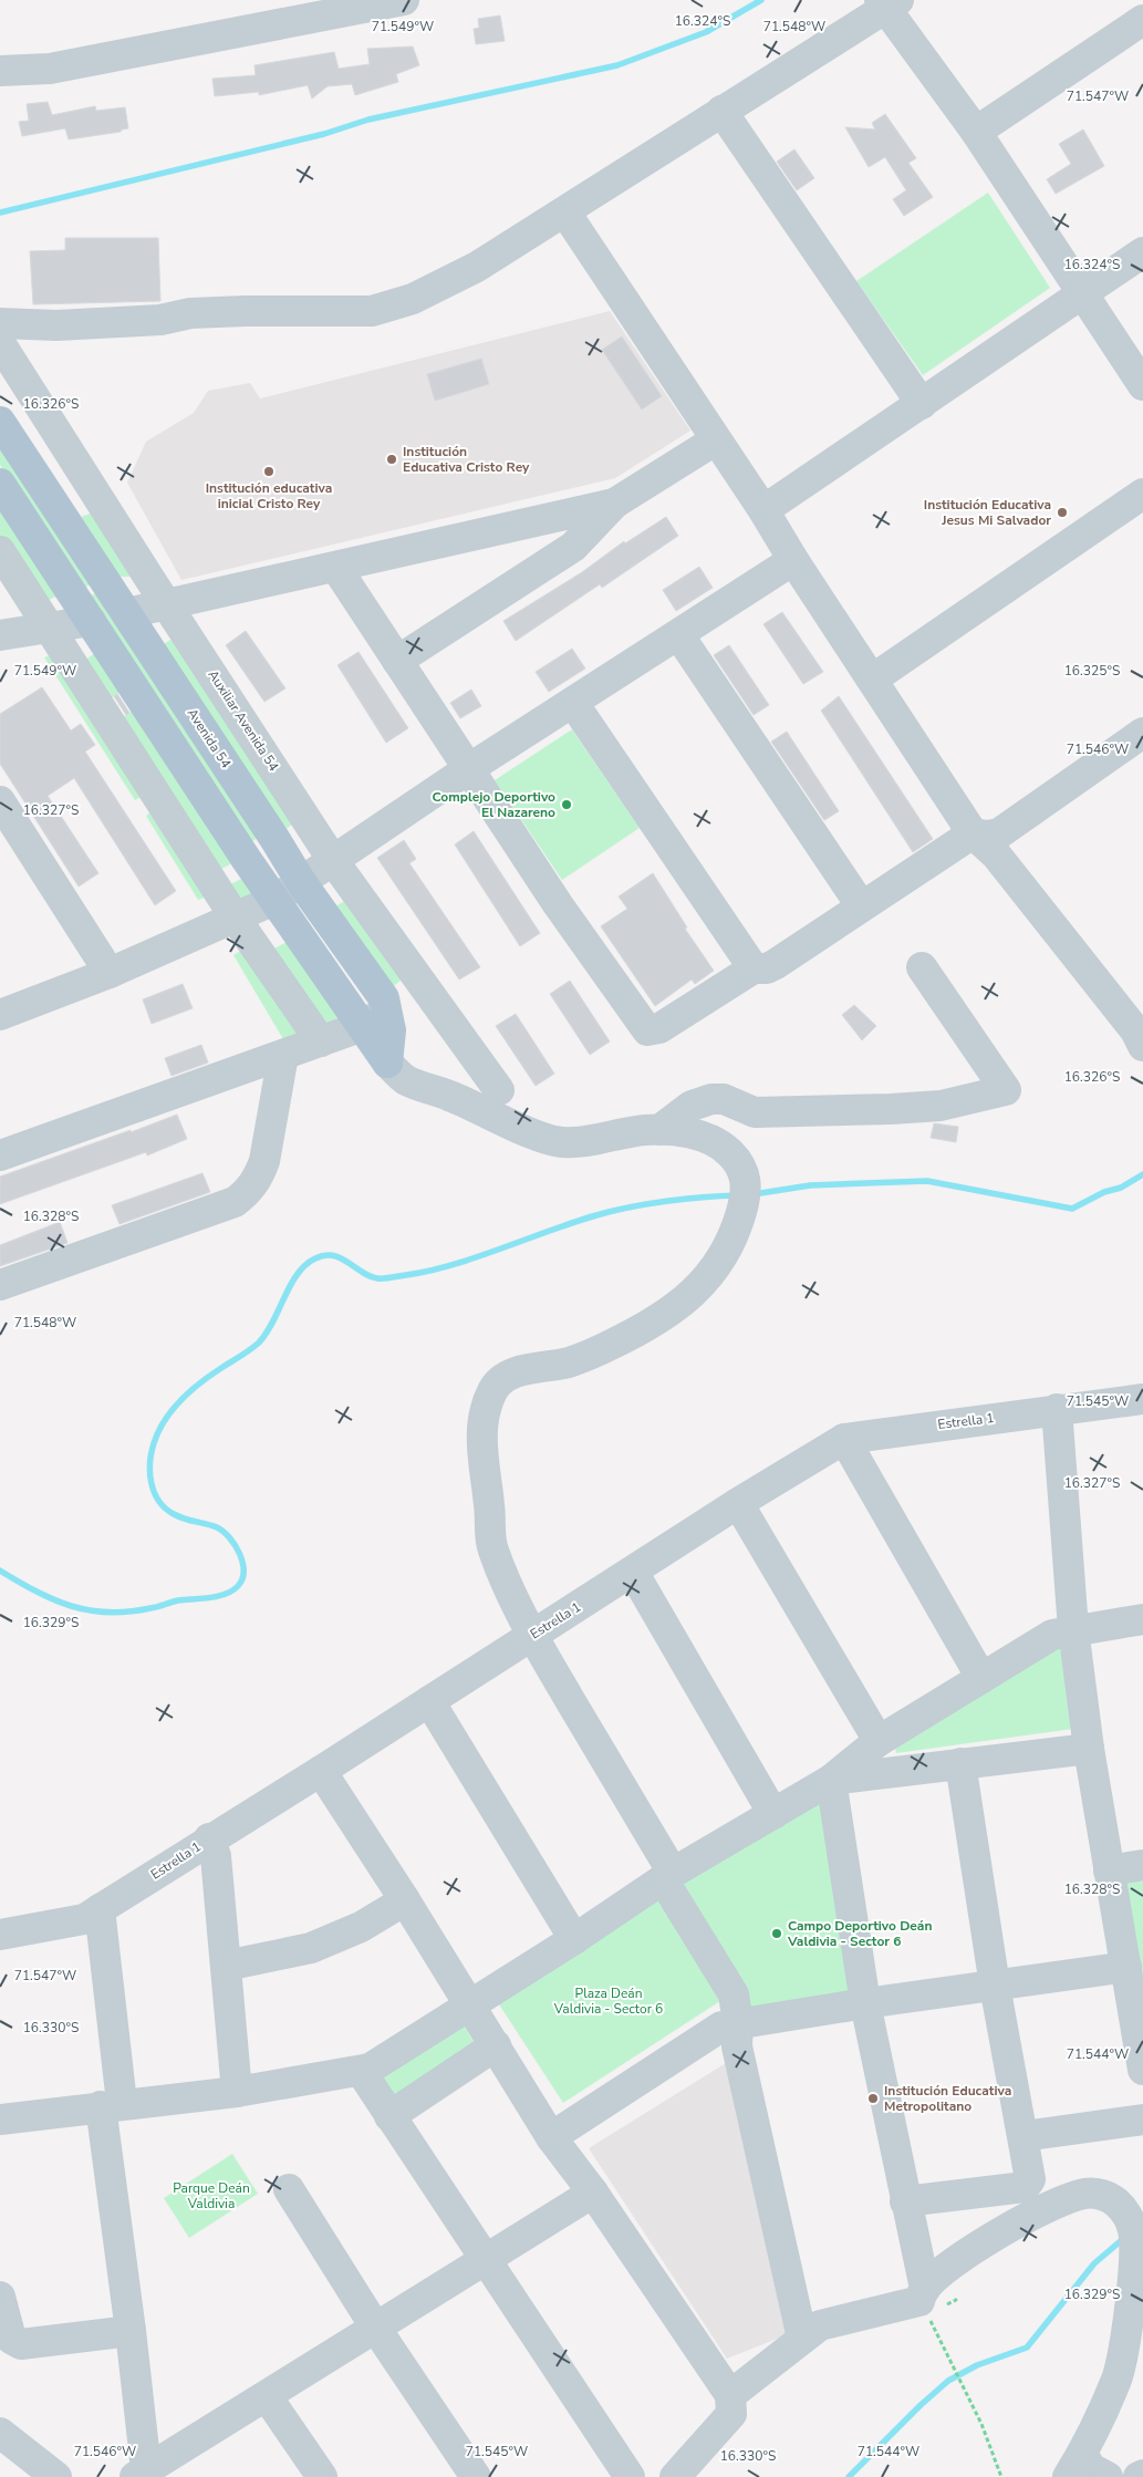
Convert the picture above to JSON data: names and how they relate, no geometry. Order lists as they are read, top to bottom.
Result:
{
  "streets": {
    "main road": ["Avenida 54"],
    "street": ["Auxiliar Avenida 54", "Estrella 1"]
  },
  "parks": ["Plaza Deán Valdivia - Sector 6", "Parque Deán Valdivia"],
  "places": [
    "Institución Educativa Cristo Rey",
    "Institución educativa inicial Cristo Rey",
    "Institución Educativa Jesus Mi Salvador",
    "Complejo Deportivo El Nazareno",
    "Campo Deportivo Deán Valdivia - Sector 6",
    "Institución Educativa Metropolitano"
  ],
  "coordinates": [
    "16.324°S",
    "71.549°W",
    "71.548°W",
    "71.547°W",
    "16.326°S",
    "16.325°S",
    "71.546°W",
    "16.327°S",
    "16.328°S",
    "71.545°W",
    "16.329°S",
    "16.330°S",
    "71.544°W"
  ]
}
